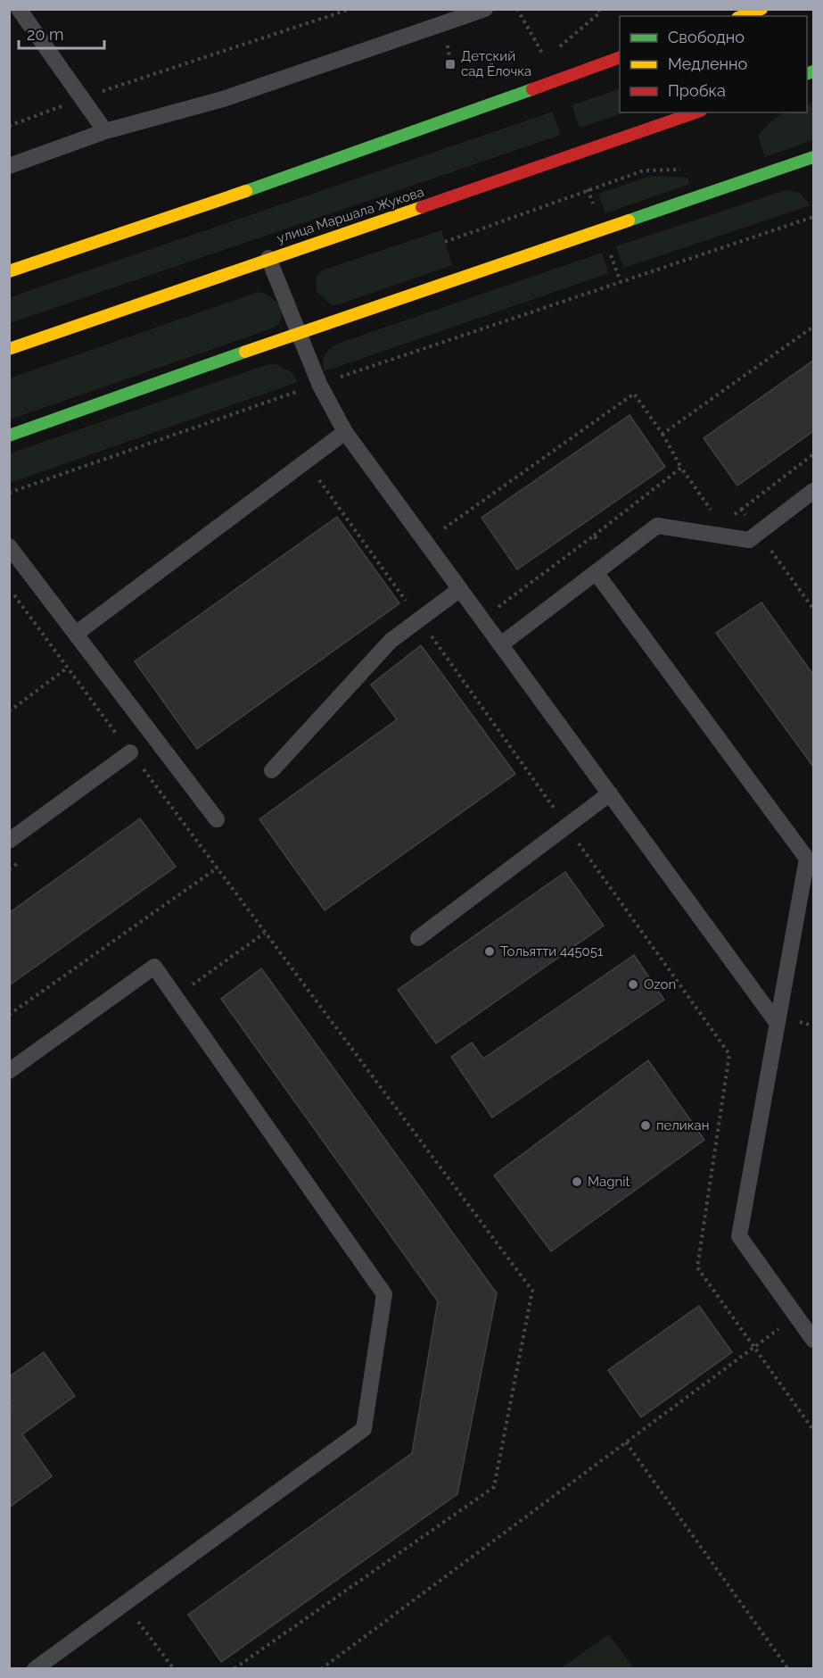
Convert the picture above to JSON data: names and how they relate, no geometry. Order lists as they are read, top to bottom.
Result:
{
  "streets": {
    "main road": ["улица Маршала Жукова"]
  },
  "places": {
    "transit": ["Детский сад Ёлочка"],
    "other": [
      "Тольятти 445051",
      "Ozon",
      "пеликан",
      "Magnit"
    ]
  },
  "legend": ["Свободно", "Медленно", "Пробка"],
  "scale_bar": "20 m"
}
